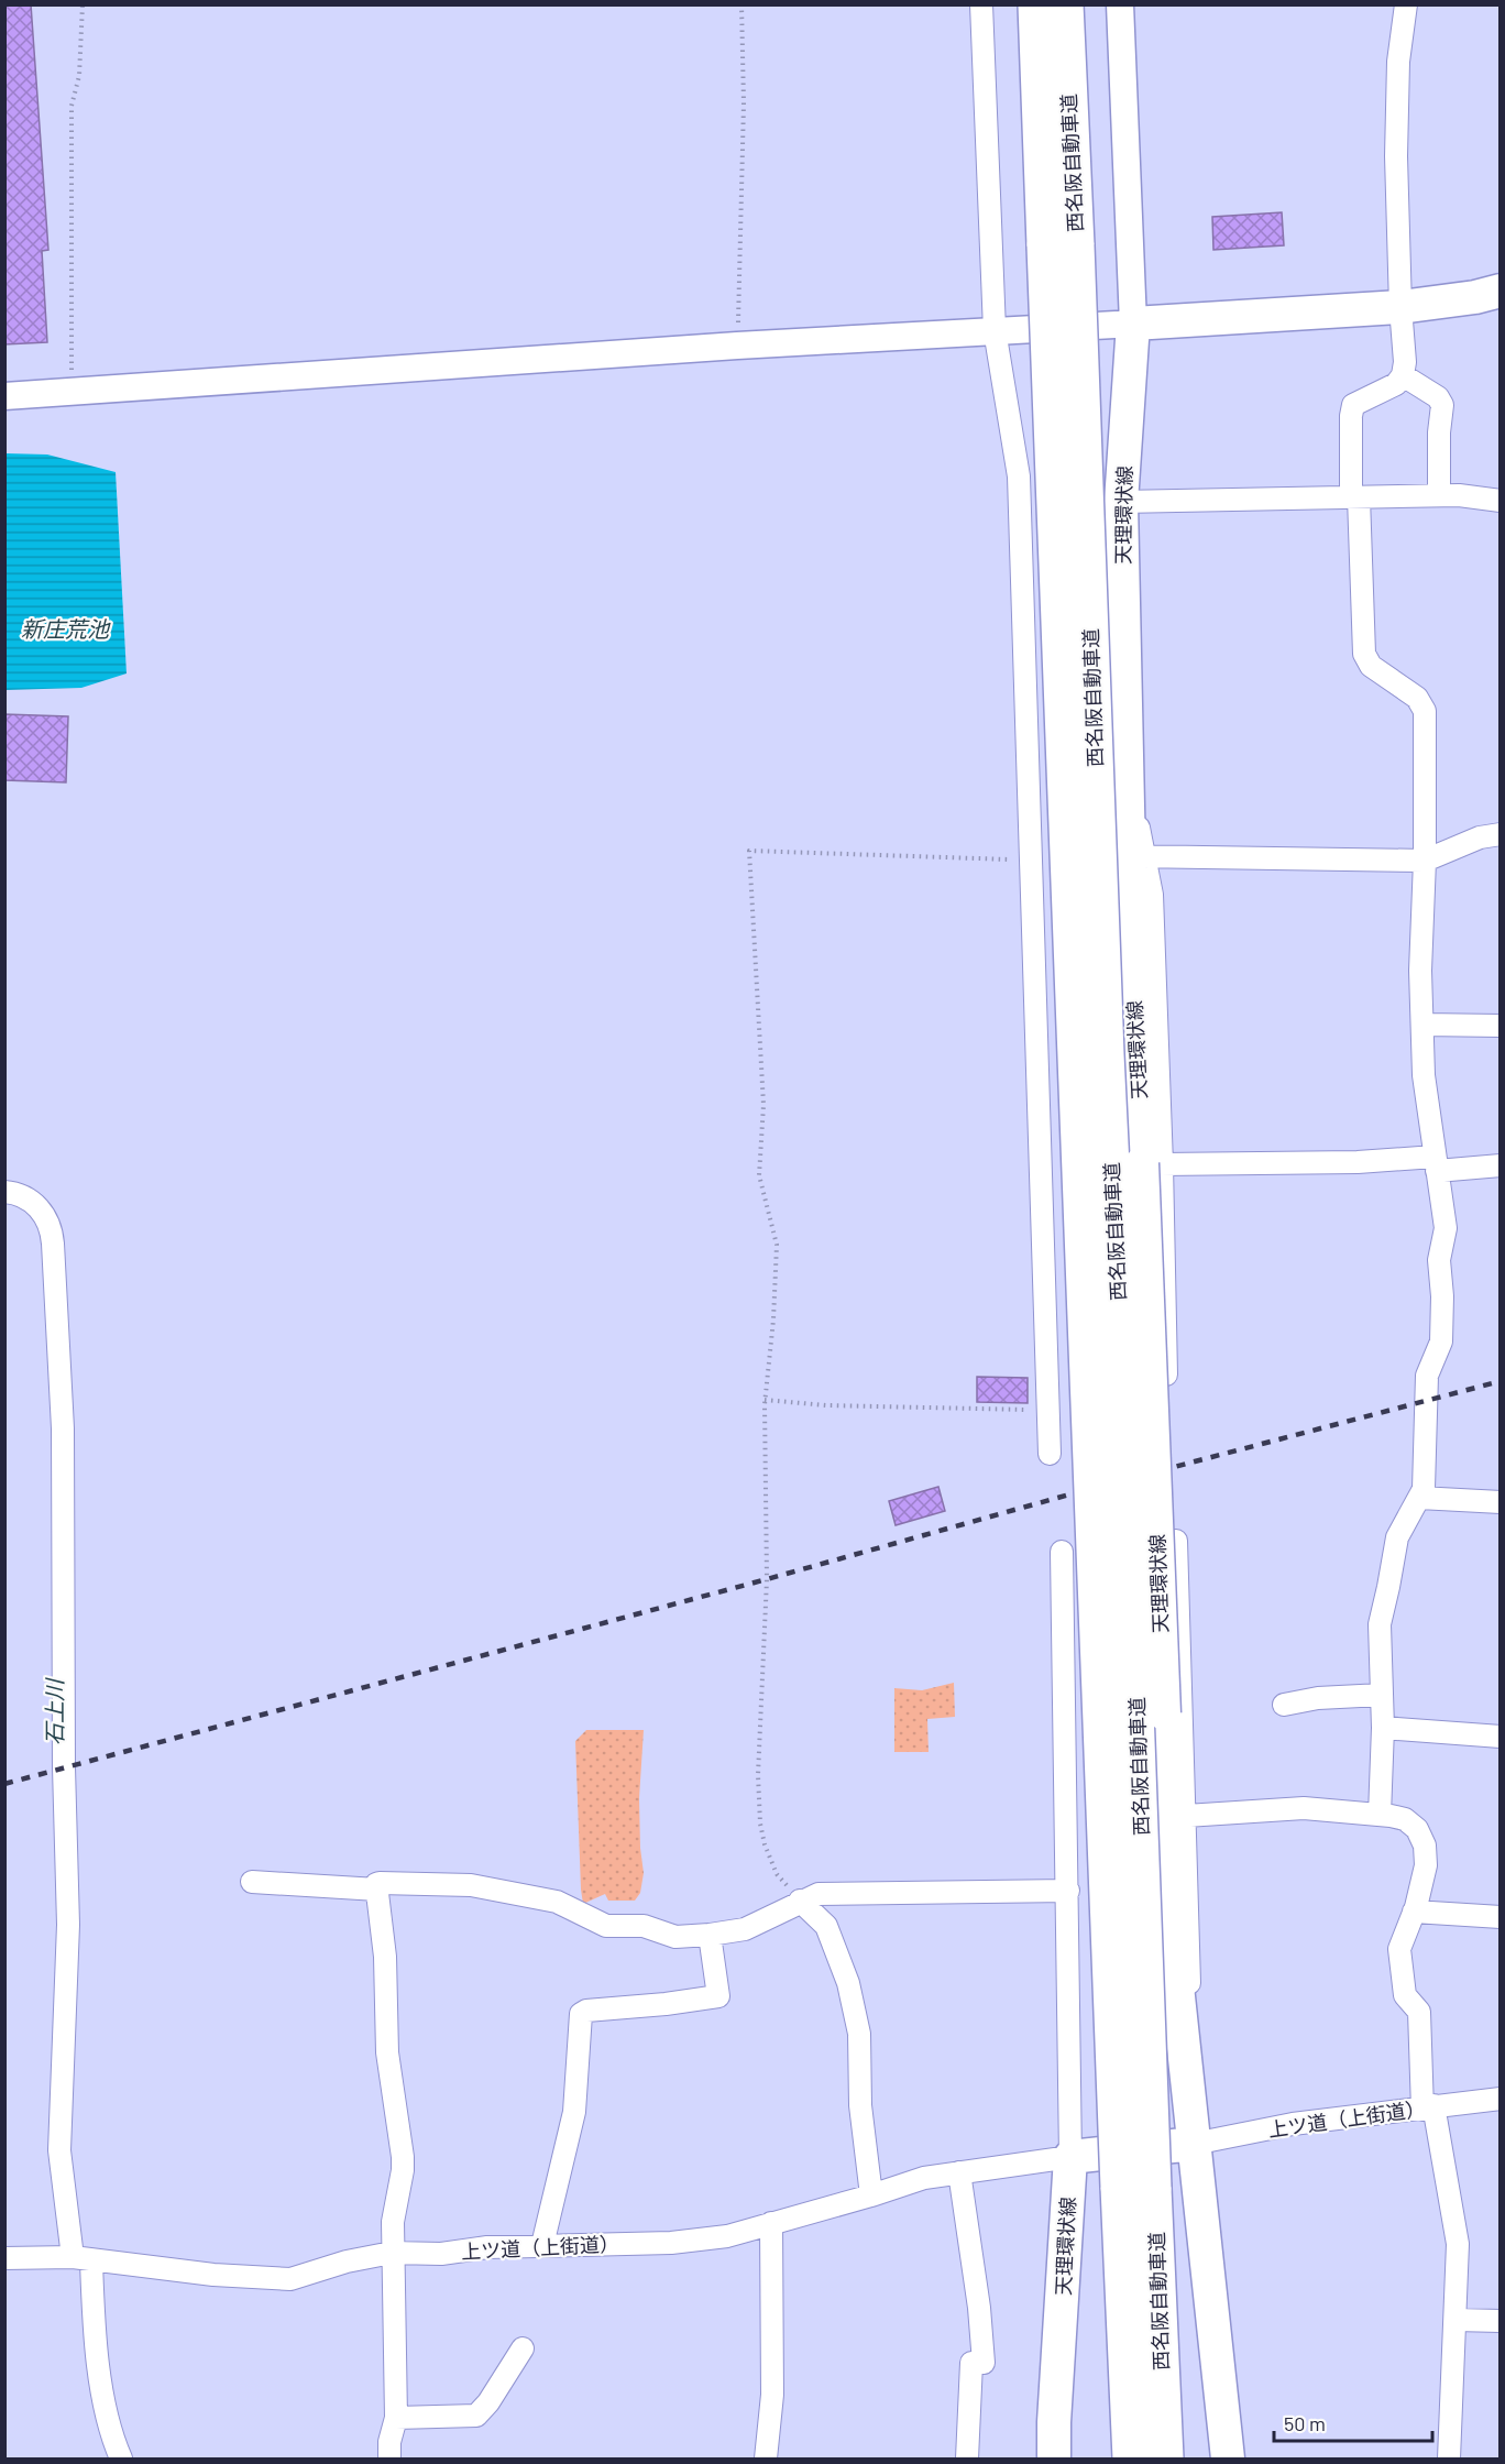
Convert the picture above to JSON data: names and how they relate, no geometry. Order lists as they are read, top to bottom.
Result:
{
  "streets": {
    "highway": ["西名阪自動車道"],
    "main road": ["天理環状線"],
    "street": ["上ツ道（上街道）"]
  },
  "crossings": [
    ["天理環状線", "上ツ道（上街道）"]
  ],
  "water": ["新庄荒池", "石上川"],
  "scale_bar": "50 m"
}
